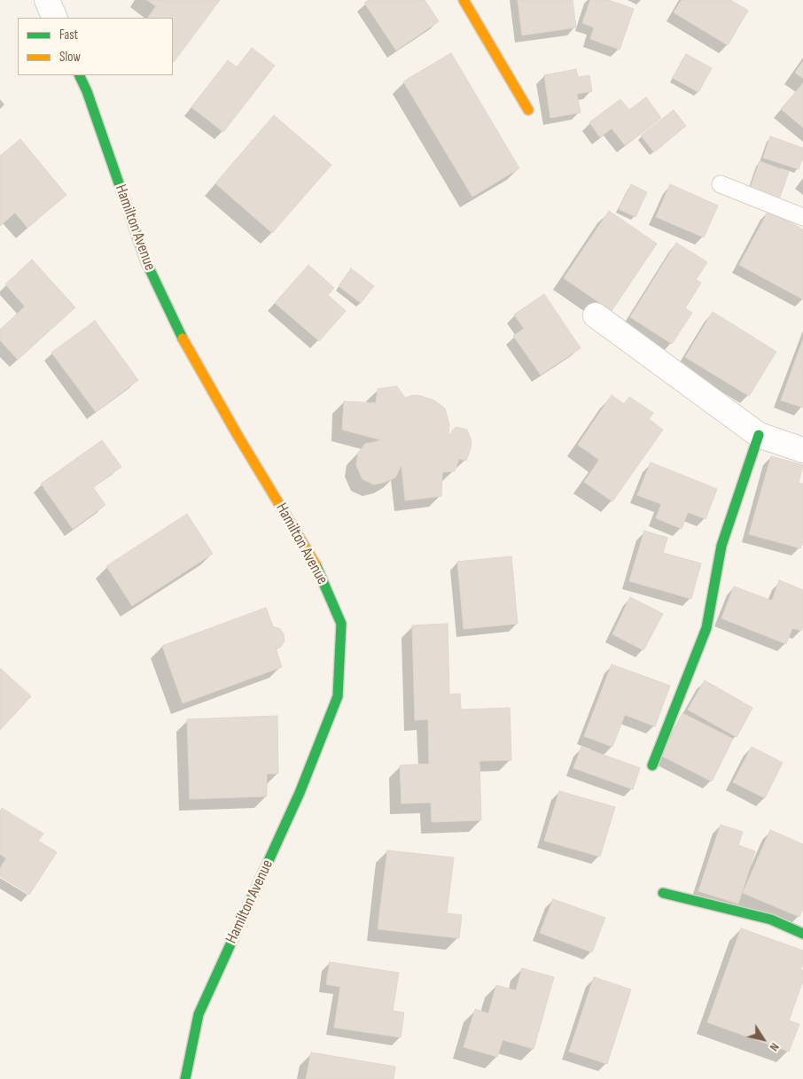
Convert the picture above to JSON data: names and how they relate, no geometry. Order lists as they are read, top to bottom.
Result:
{
  "streets": {
    "street": ["Hamilton Avenue"]
  },
  "legend": ["Fast", "Slow"],
  "north": "bottom right"
}
